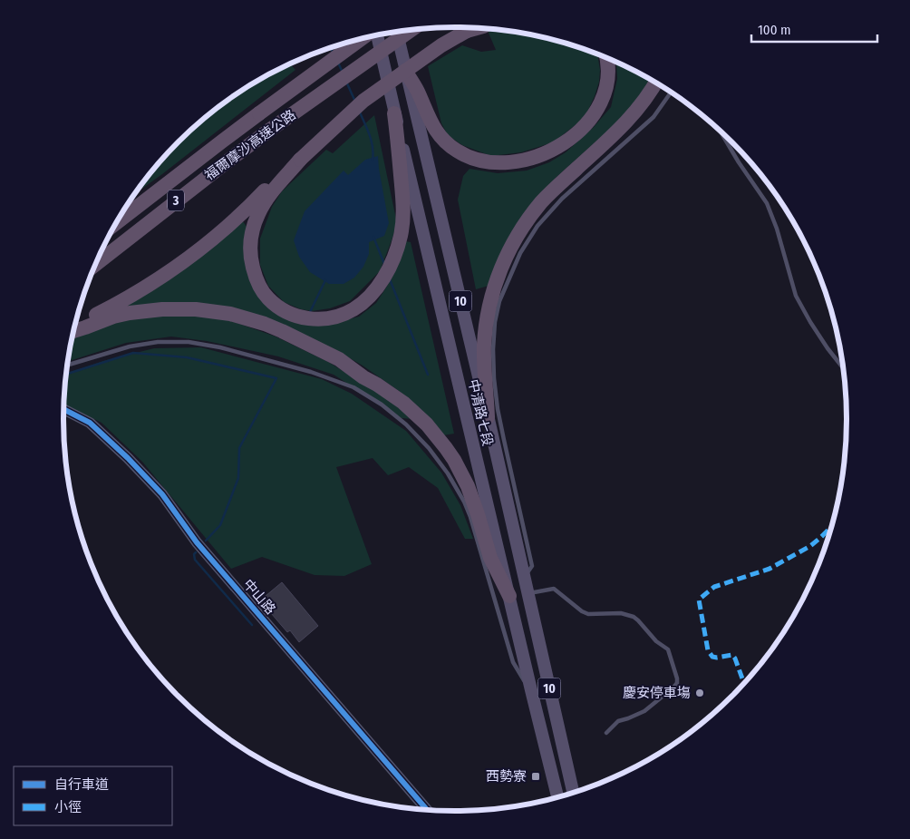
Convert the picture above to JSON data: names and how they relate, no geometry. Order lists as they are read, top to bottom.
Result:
{
  "streets": {
    "highway": ["福爾摩沙高速公路", "3"],
    "main road": ["10", "中清路七段"],
    "street": ["中山路"]
  },
  "places": {
    "other": ["慶安停車塲"],
    "transit": ["西勢寮"]
  },
  "legend": ["自行車道", "小徑"],
  "scale_bar": "100 m"
}
